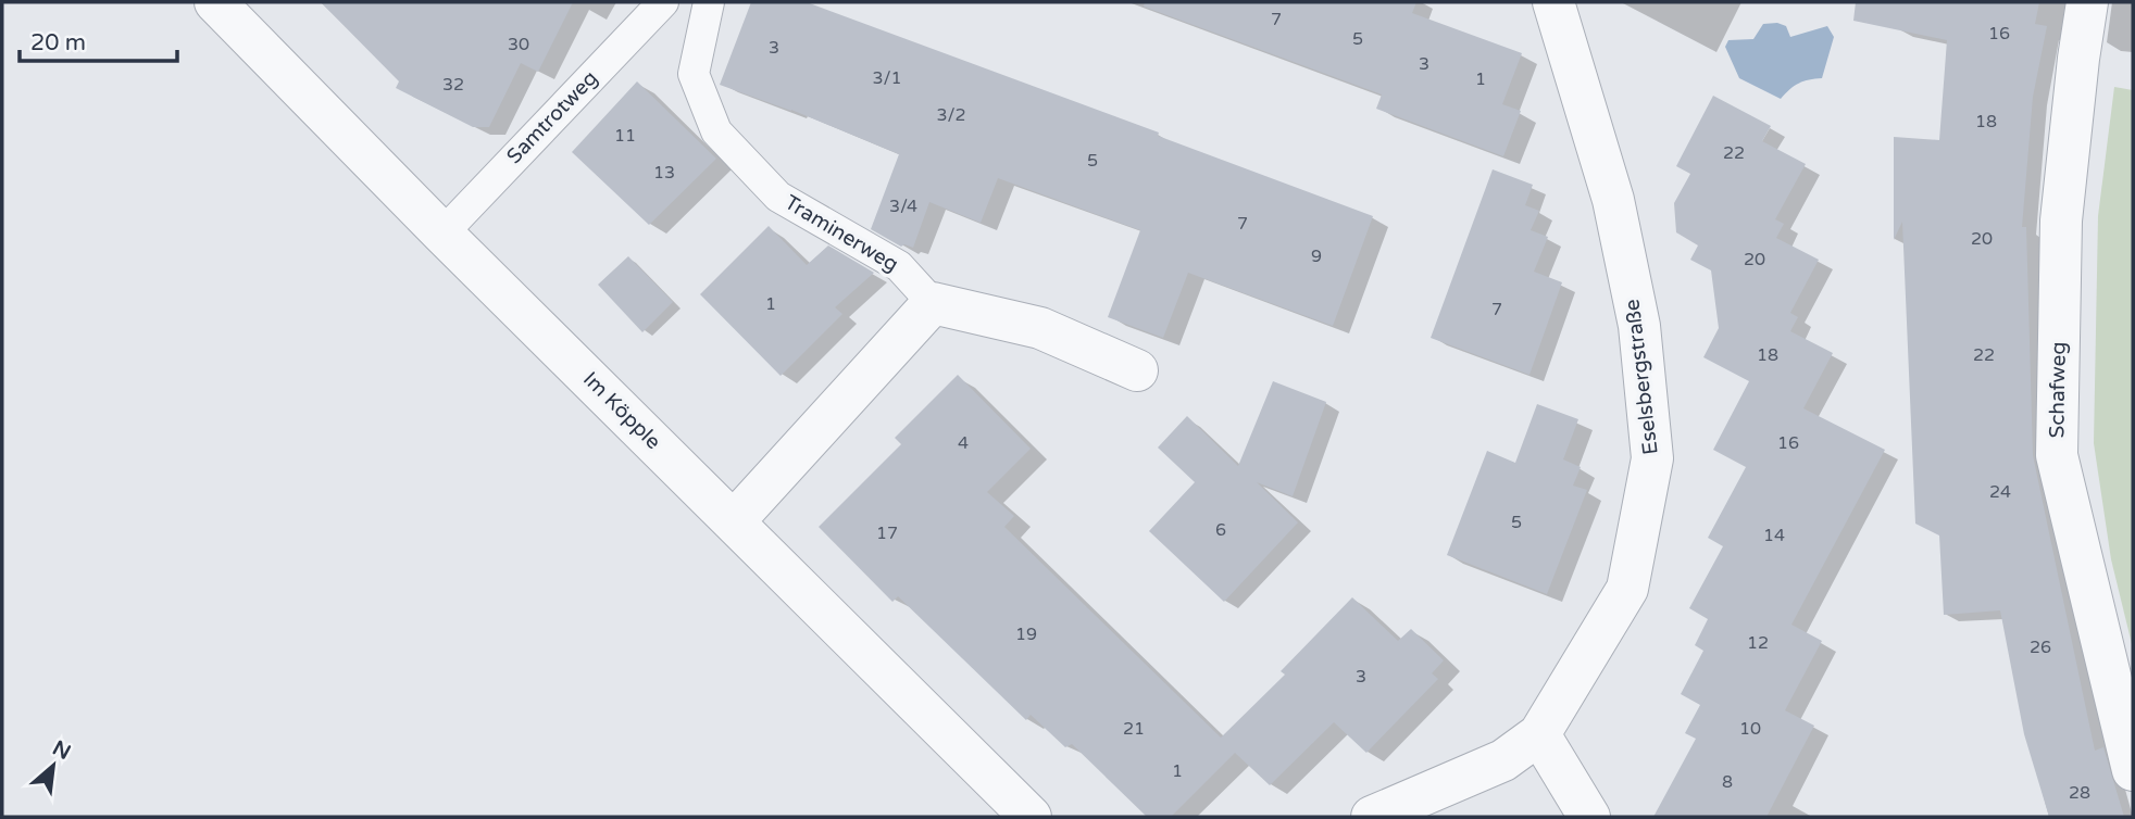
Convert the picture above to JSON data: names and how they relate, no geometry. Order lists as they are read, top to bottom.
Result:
{
  "streets": {
    "street": ["Eselsbergstraße", "Schafweg", "Im Köpple"],
    "lane": ["Samtrotweg", "Traminerweg"]
  },
  "crossings": [
    ["Samtrotweg", "Im Köpple"]
  ],
  "house_numbers": [
    "7",
    "16",
    "5",
    "30",
    "3",
    "3",
    "3/1",
    "1",
    "32",
    "3/2",
    "18",
    "11",
    "22",
    "5",
    "13",
    "3/4",
    "7",
    "20",
    "9",
    "20",
    "1",
    "7",
    "18",
    "22",
    "4",
    "16",
    "24",
    "5",
    "6",
    "17",
    "14",
    "19",
    "12",
    "26",
    "3",
    "21",
    "10",
    "1",
    "8",
    "28"
  ],
  "scale_bar": "20 m",
  "north": "top right"
}
